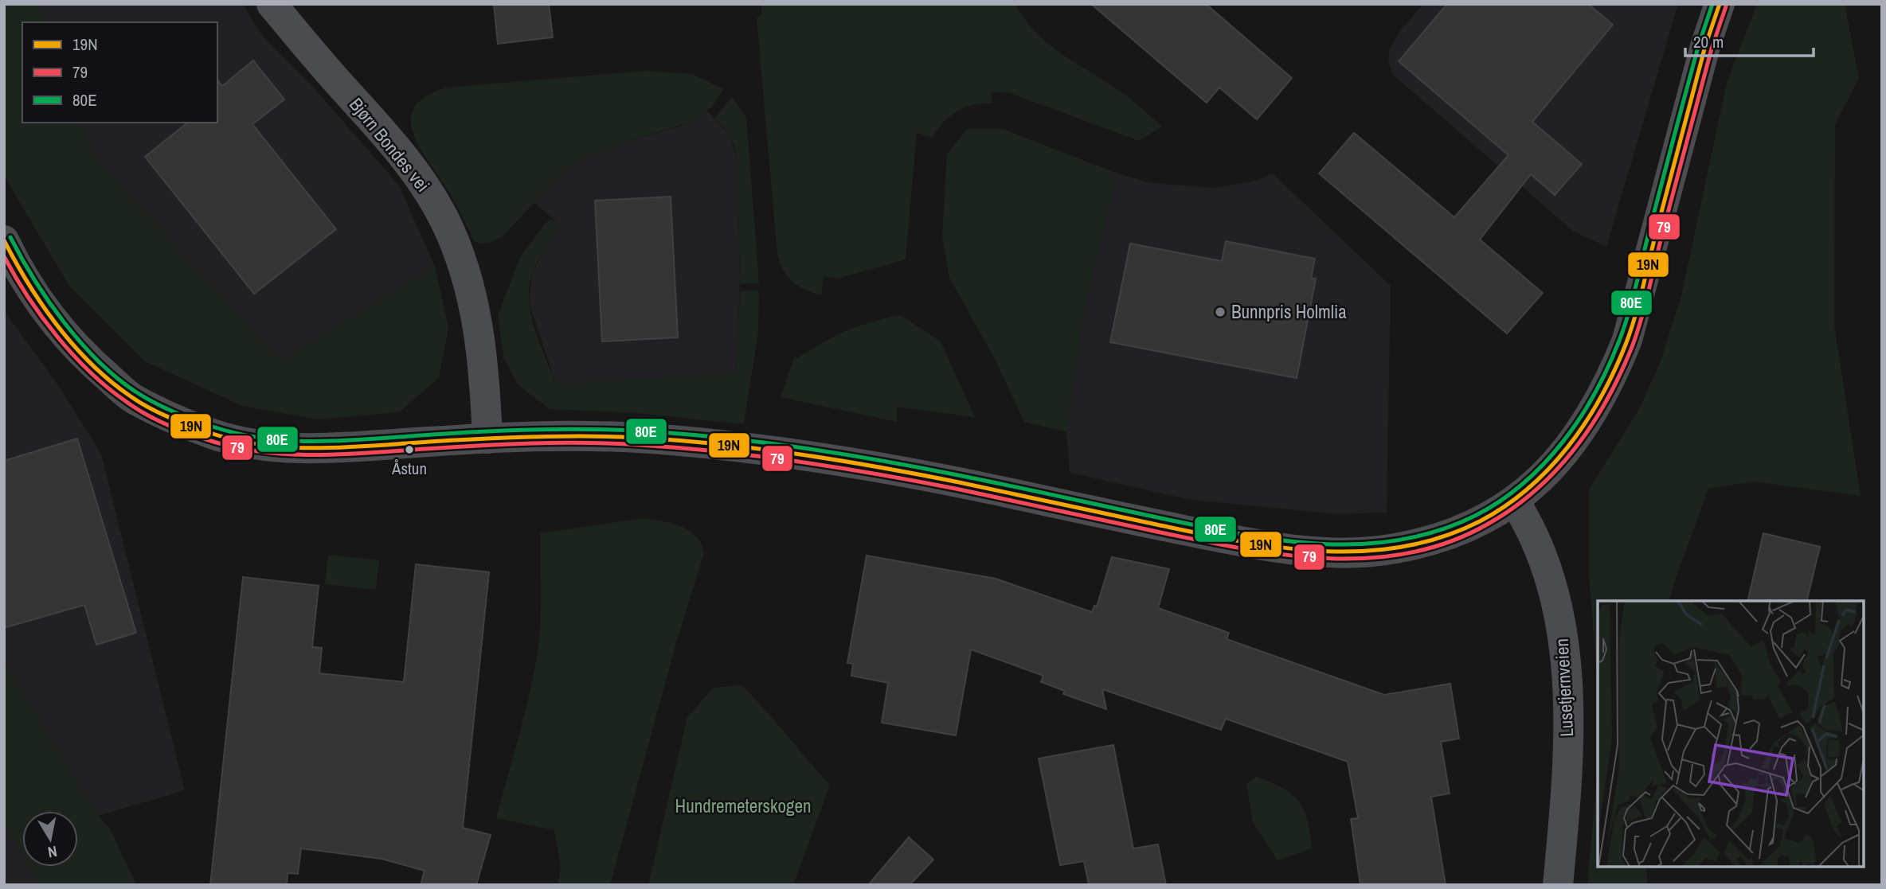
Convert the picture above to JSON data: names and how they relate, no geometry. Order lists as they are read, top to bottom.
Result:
{
  "streets": {
    "street": ["Bjørn Bondes vei", "Lusetjernveien"]
  },
  "parks": ["Hundremeterskogen"],
  "places": ["Bunnpris Holmlia", "Åstun"],
  "lines": ["transit line 19N", "transit line 80E", "transit line 79"],
  "legend": ["19N", "79", "80E"],
  "scale_bar": "20 m",
  "north": "bottom"
}
